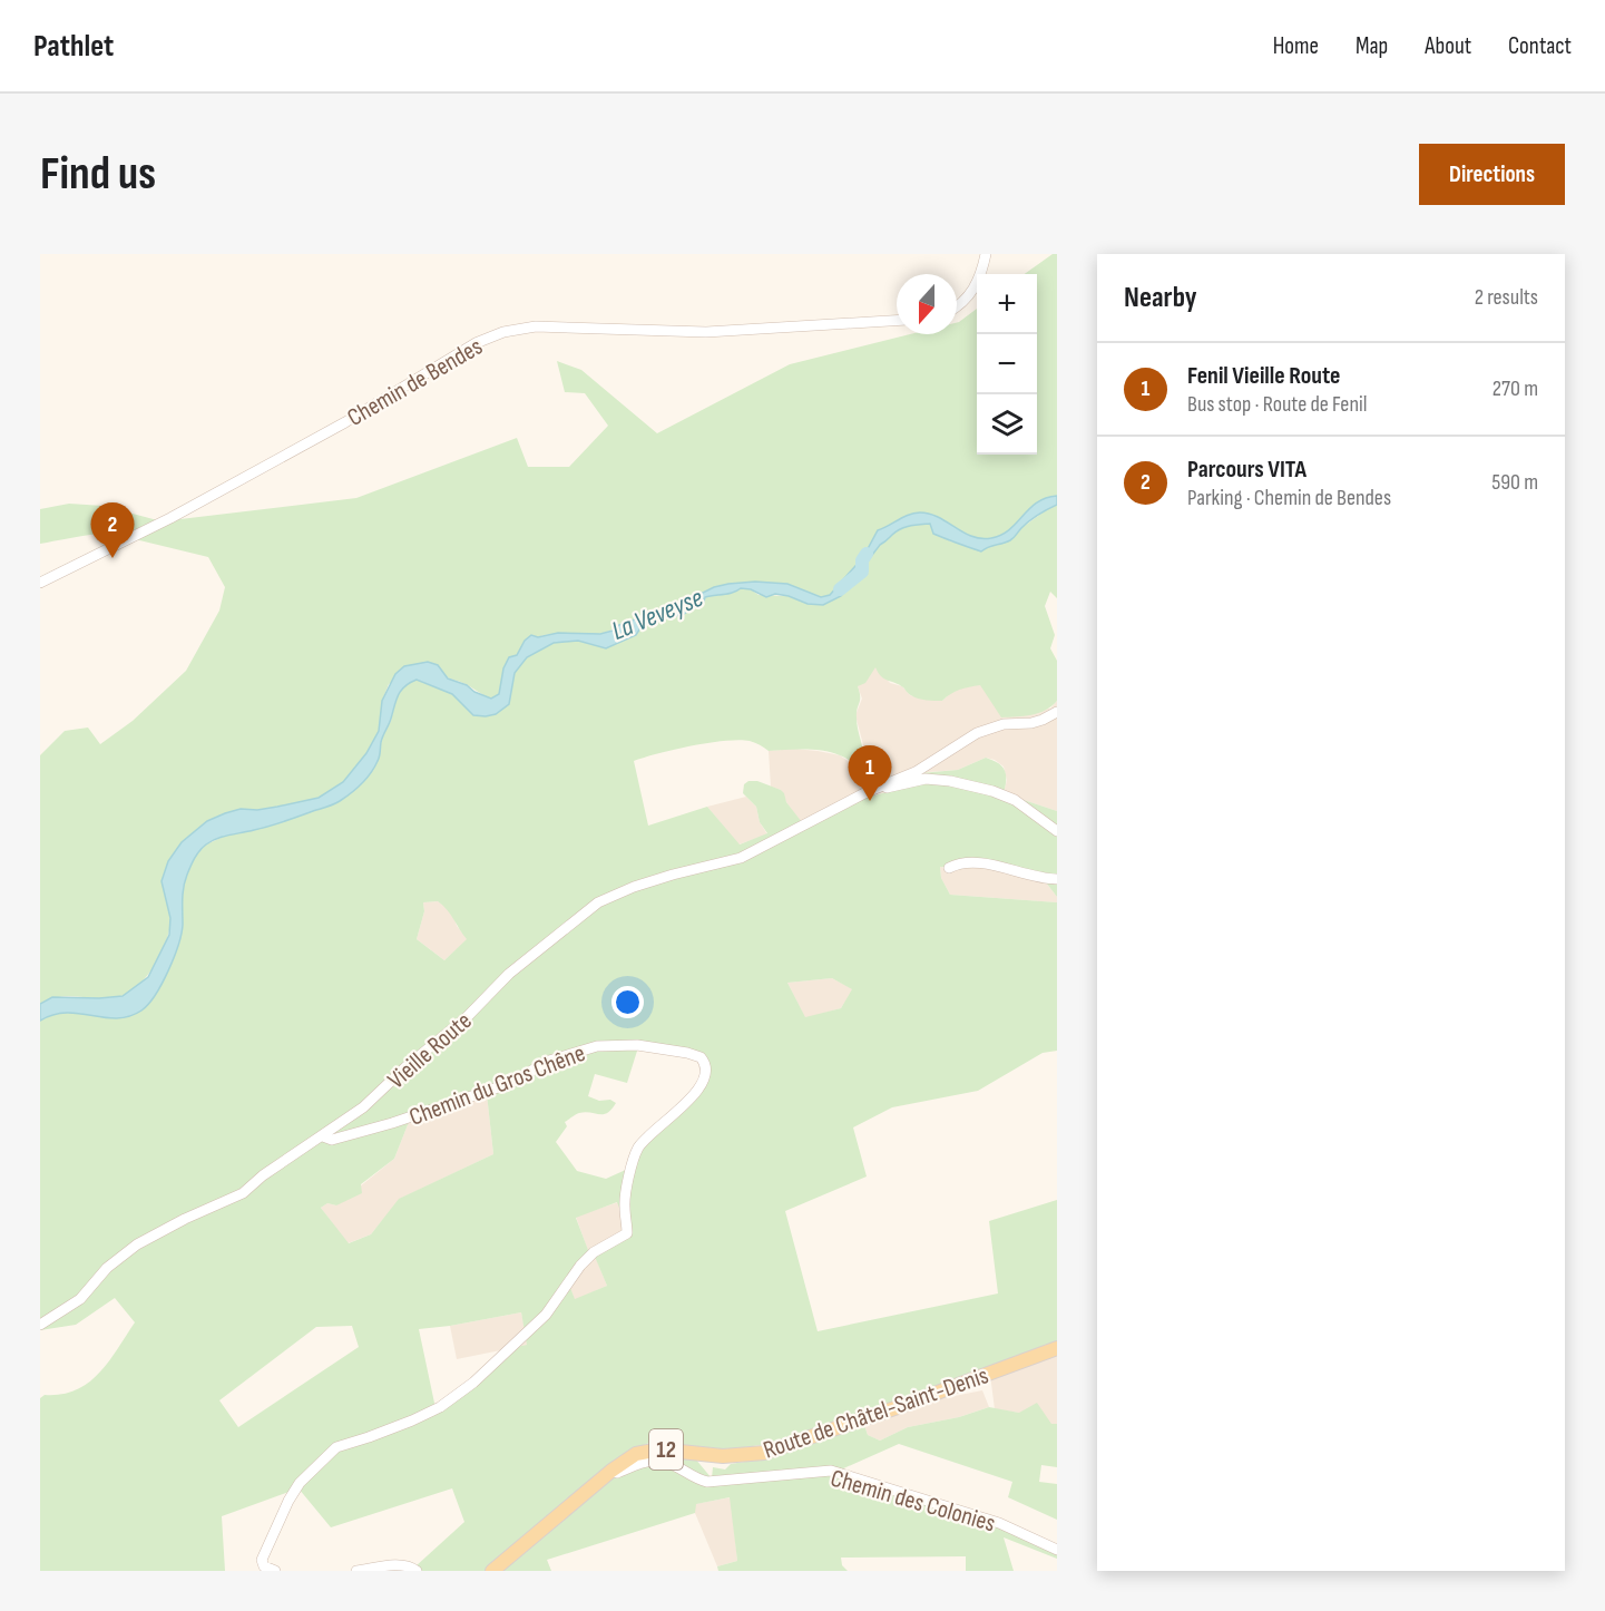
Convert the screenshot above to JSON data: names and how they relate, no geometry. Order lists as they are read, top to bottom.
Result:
{
  "streets": {
    "main road": ["Route de Châtel-Saint-Denis", "12"],
    "street": [
      "Chemin de Bendes",
      "Vieille Route",
      "Chemin du Gros Chêne",
      "Chemin des Colonies"
    ]
  },
  "crossings": [
    ["Vieille Route", "Chemin du Gros Chêne"],
    ["Route de Châtel-Saint-Denis", "Chemin des Colonies"]
  ],
  "water": ["La Veveyse"],
  "north": "bottom",
  "page": {
    "header": "Pathlet",
    "nav": [
      "Home",
      "Map",
      "About",
      "Contact"
    ],
    "buttons": "Directions",
    "title": "Find us",
    "heading": ["Nearby", "2 results"],
    "map_buttons": ["+", "−"],
    "list": [
      {
        "mark": "1",
        "name": "Fenil Vieille Route",
        "note": "Bus stop · Route de Fenil",
        "value": "270 m"
      },
      {
        "mark": "2",
        "name": "Parcours VITA",
        "note": "Parking · Chemin de Bendes",
        "value": "590 m"
      }
    ],
    "pins": ["2", "1"]
  }
}
